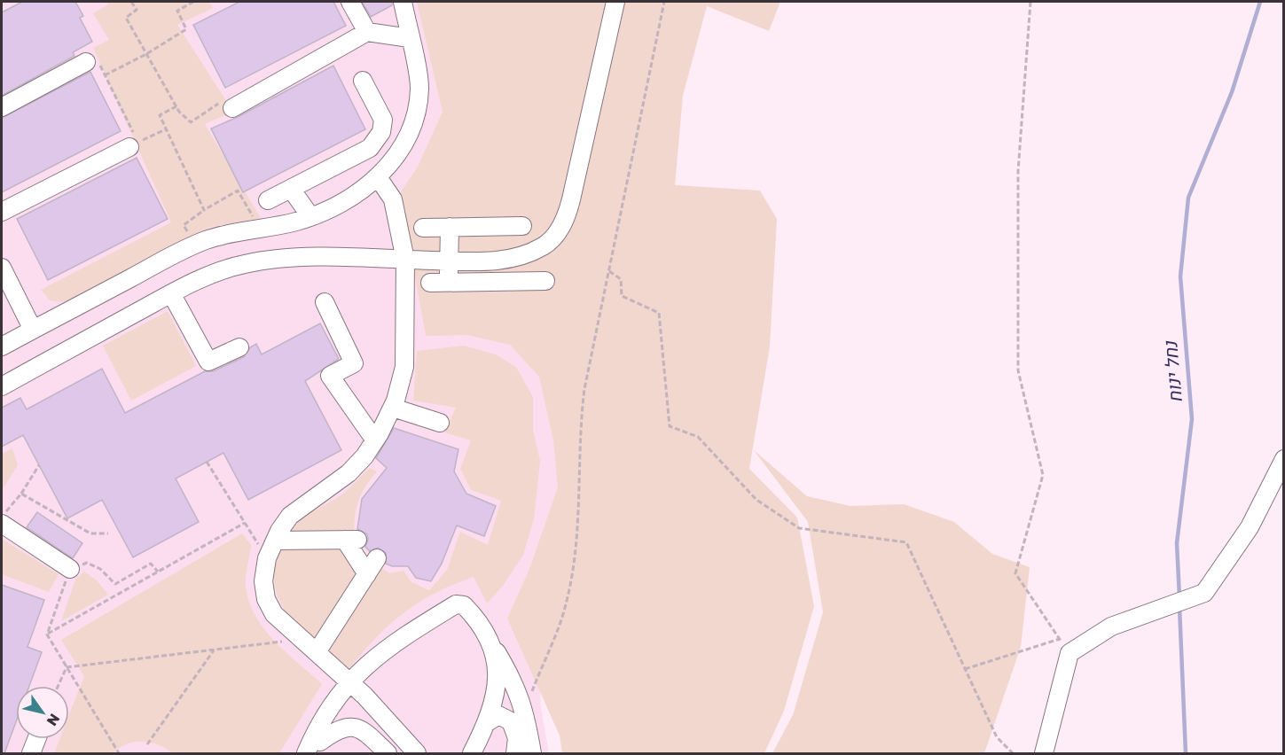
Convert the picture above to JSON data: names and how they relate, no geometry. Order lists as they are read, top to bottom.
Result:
{
  "water": ["נחל ינוח"],
  "north": "bottom right"
}
